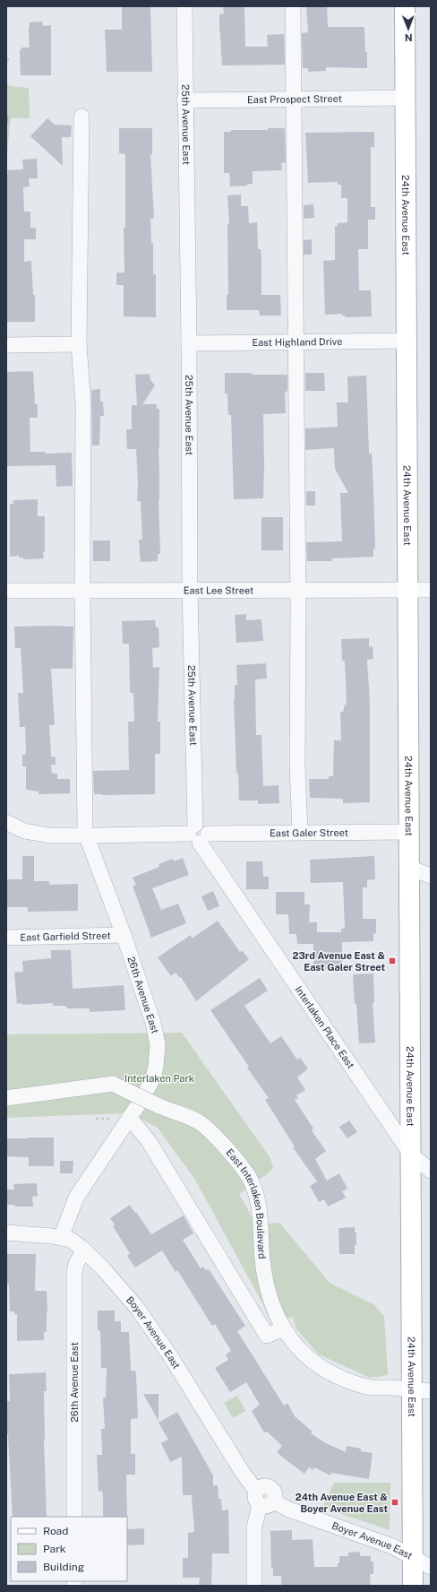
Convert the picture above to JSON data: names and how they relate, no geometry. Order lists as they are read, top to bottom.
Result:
{
  "streets": {
    "main road": ["24th Avenue East"],
    "street": [
      "East Prospect Street",
      "25th Avenue East",
      "East Highland Drive",
      "East Lee Street",
      "East Galer Street",
      "East Garfield Street",
      "26th Avenue East",
      "Interlaken Place East",
      "East Interlaken Boulevard",
      "Boyer Avenue East"
    ]
  },
  "crossings": [
    ["East Prospect Street", "25th Avenue East"],
    ["East Prospect Street", "24th Avenue East"],
    ["25th Avenue East", "East Highland Drive"],
    ["25th Avenue East", "East Lee Street"],
    ["25th Avenue East", "East Galer Street"],
    ["25th Avenue East", "Interlaken Place East"],
    ["24th Avenue East", "East Highland Drive"],
    ["24th Avenue East", "East Lee Street"],
    ["24th Avenue East", "East Galer Street"],
    ["24th Avenue East", "Interlaken Place East"],
    ["24th Avenue East", "East Interlaken Boulevard"],
    ["24th Avenue East", "Boyer Avenue East"],
    ["East Lee Street", "26th Avenue East"],
    ["East Galer Street", "26th Avenue East"],
    ["East Galer Street", "Interlaken Place East"],
    ["East Garfield Street", "26th Avenue East"],
    ["26th Avenue East", "Boyer Avenue East"]
  ],
  "parks": ["Interlaken Park"],
  "places": {
    "transit": ["23rd Avenue East & East Galer Street", "24th Avenue East & Boyer Avenue East"]
  },
  "legend": ["Road", "Park", "Building"],
  "north": "bottom"
}
